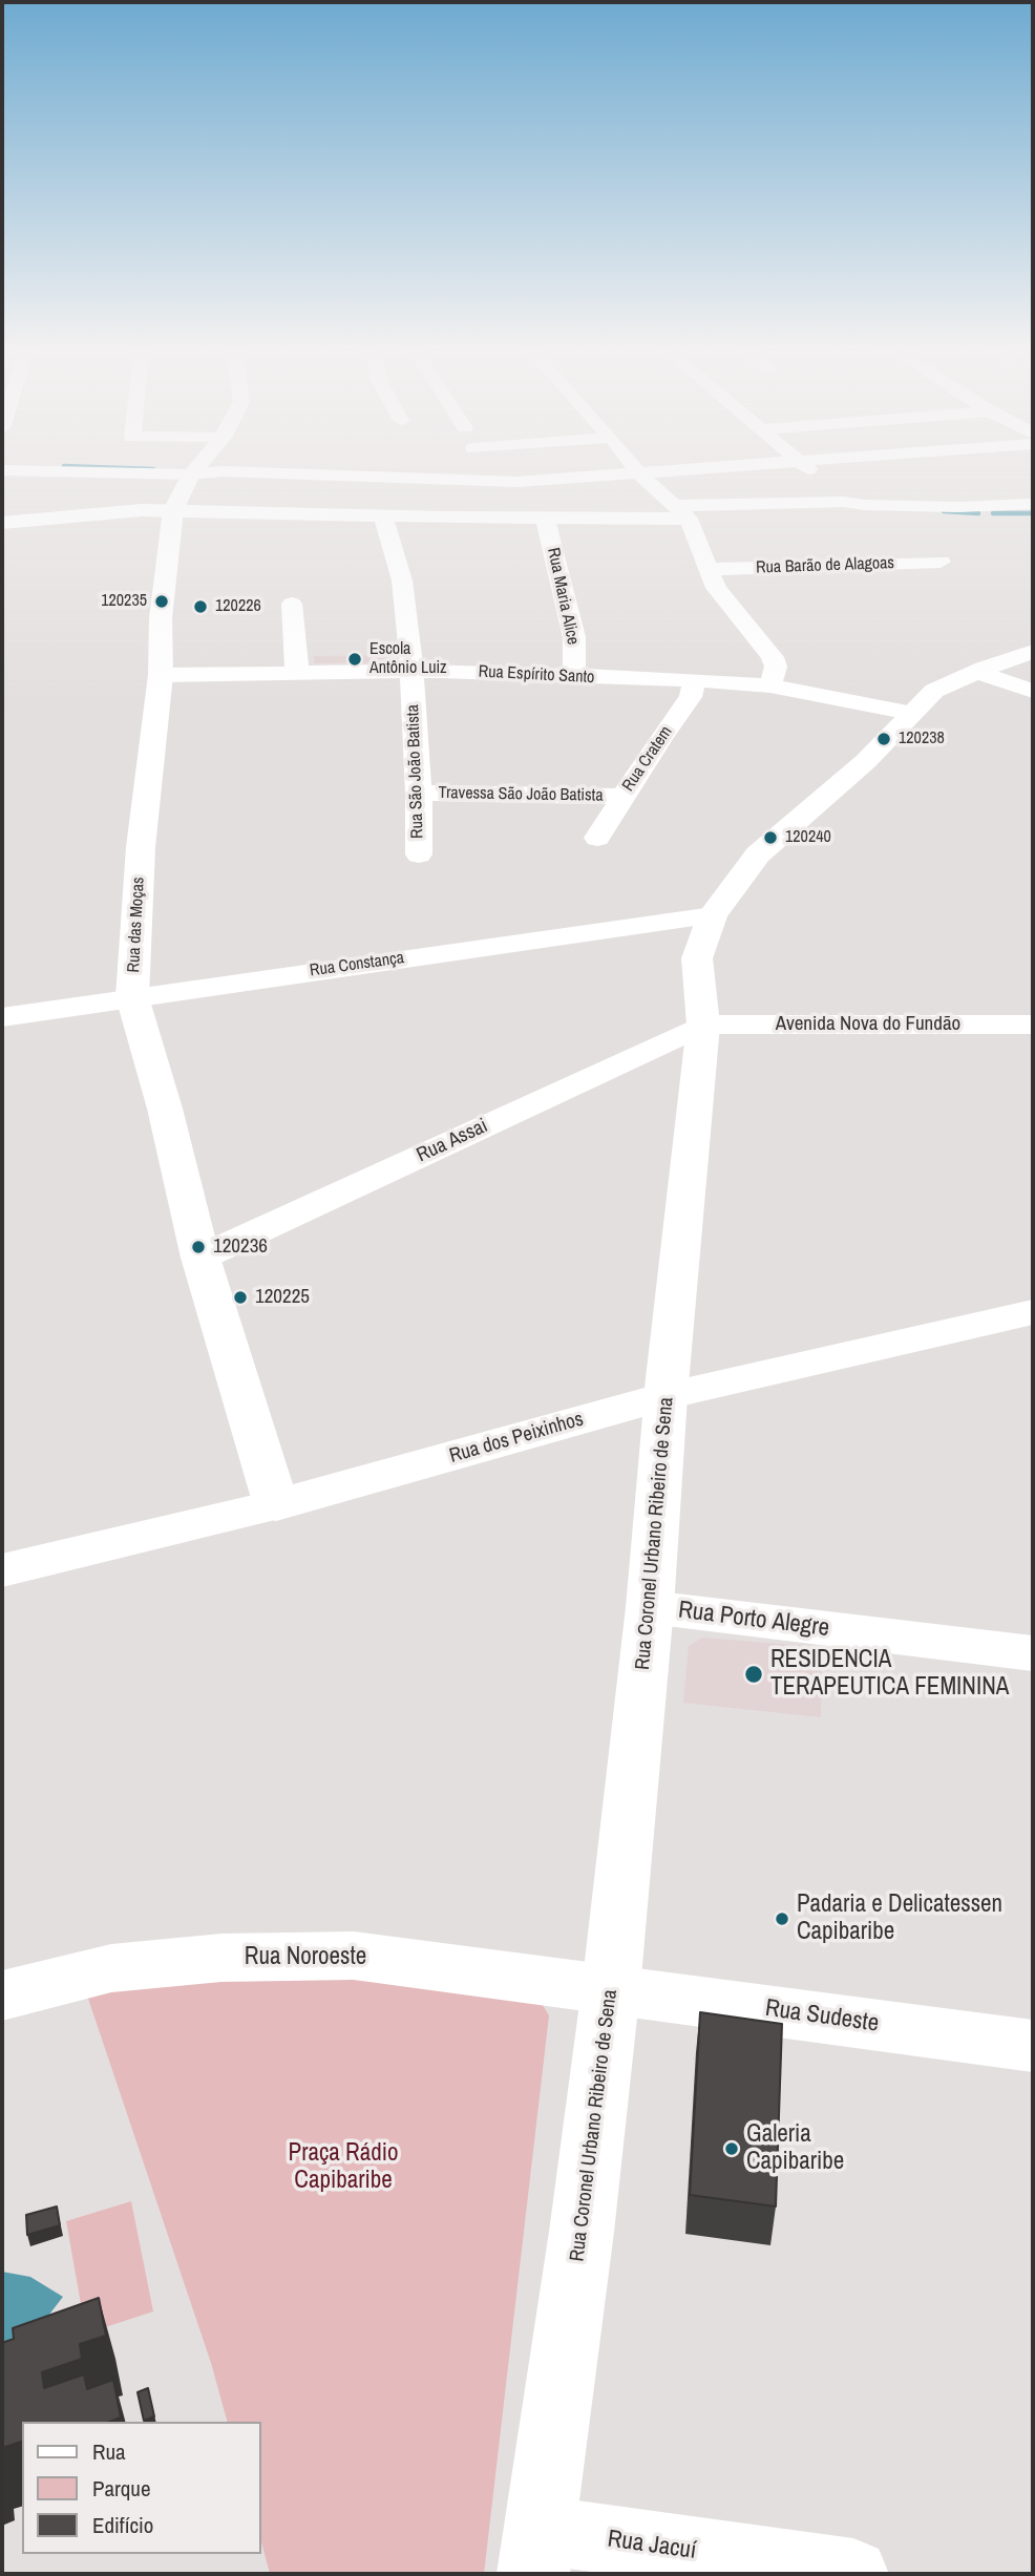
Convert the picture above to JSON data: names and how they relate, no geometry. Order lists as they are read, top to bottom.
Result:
{
  "streets": {
    "street": [
      "Rua Barão de Alagoas",
      "Rua Maria Alice",
      "Rua Espírito Santo",
      "Rua Cratem",
      "Rua São João Batista",
      "Travessa São João Batista",
      "Rua das Moças",
      "Rua Constança",
      "Avenida Nova do Fundão",
      "Rua Assai",
      "Rua dos Peixinhos",
      "Rua Coronel Urbano Ribeiro de Sena",
      "Rua Porto Alegre",
      "Rua Noroeste",
      "Rua Sudeste",
      "Rua Jacuí"
    ]
  },
  "crossings": [
    ["Rua Maria Alice", "Rua Espírito Santo"],
    ["Rua Espírito Santo", "Rua Cratem"],
    ["Rua Espírito Santo", "Rua São João Batista"],
    ["Rua Espírito Santo", "Rua das Moças"],
    ["Rua Espírito Santo", "Rua Coronel Urbano Ribeiro de Sena"],
    ["Rua Cratem", "Travessa São João Batista"],
    ["Rua São João Batista", "Travessa São João Batista"],
    ["Rua das Moças", "Rua Constança"],
    ["Rua das Moças", "Rua Assai"],
    ["Rua das Moças", "Rua dos Peixinhos"],
    ["Rua Constança", "Rua Coronel Urbano Ribeiro de Sena"],
    ["Avenida Nova do Fundão", "Rua Assai"],
    ["Avenida Nova do Fundão", "Rua Coronel Urbano Ribeiro de Sena"],
    ["Rua Assai", "Rua Coronel Urbano Ribeiro de Sena"],
    ["Rua dos Peixinhos", "Rua Coronel Urbano Ribeiro de Sena"],
    ["Rua Coronel Urbano Ribeiro de Sena", "Rua Porto Alegre"],
    ["Rua Coronel Urbano Ribeiro de Sena", "Rua Noroeste"],
    ["Rua Coronel Urbano Ribeiro de Sena", "Rua Sudeste"],
    ["Rua Coronel Urbano Ribeiro de Sena", "Rua Jacuí"],
    ["Rua Noroeste", "Rua Sudeste"]
  ],
  "parks": ["Praça Rádio Capibaribe"],
  "places": [
    "120235",
    "120226",
    "Escola Antônio Luiz",
    "120238",
    "120240",
    "120236",
    "120225",
    "RESIDENCIA TERAPEUTICA FEMININA",
    "Padaria e Delicatessen Capibaribe",
    "Galeria Capibaribe"
  ],
  "legend": ["Rua", "Parque", "Edifício"]
}
